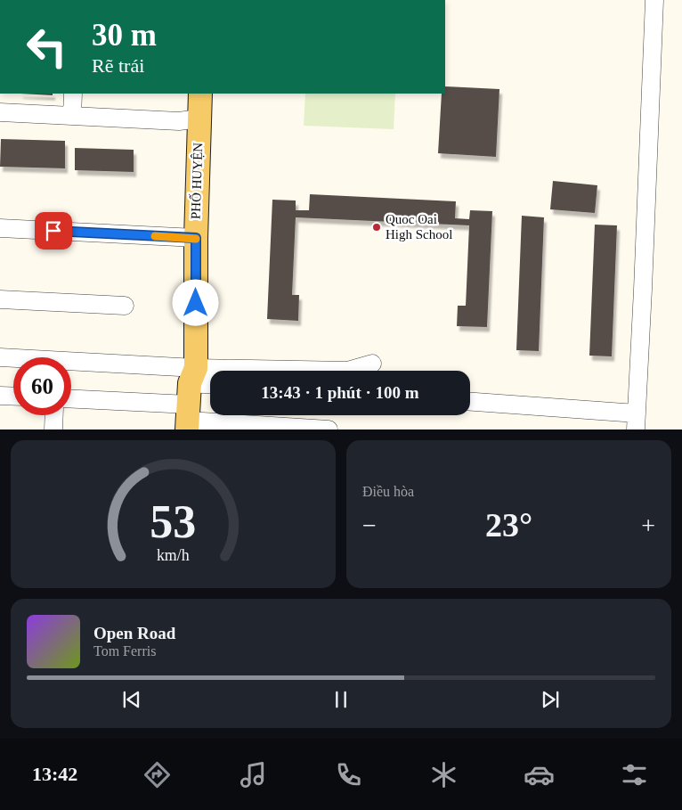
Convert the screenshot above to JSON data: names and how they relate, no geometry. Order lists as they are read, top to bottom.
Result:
{
  "streets": {
    "main road": ["PHỐ HUYỆN"]
  },
  "places": ["Quoc Oai High School"],
  "page": {
    "turn": ["30 m", "Rẽ trái"],
    "limit": "60",
    "trip": "13:43 · 1 phút · 100 m",
    "tile": "Điều hòa",
    "heat": ["−", "23°", "+"],
    "song": ["Open Road", "Tom Ferris"],
    "tabs": "13:42",
    "gauge": ["53", "km/h"]
  }
}
